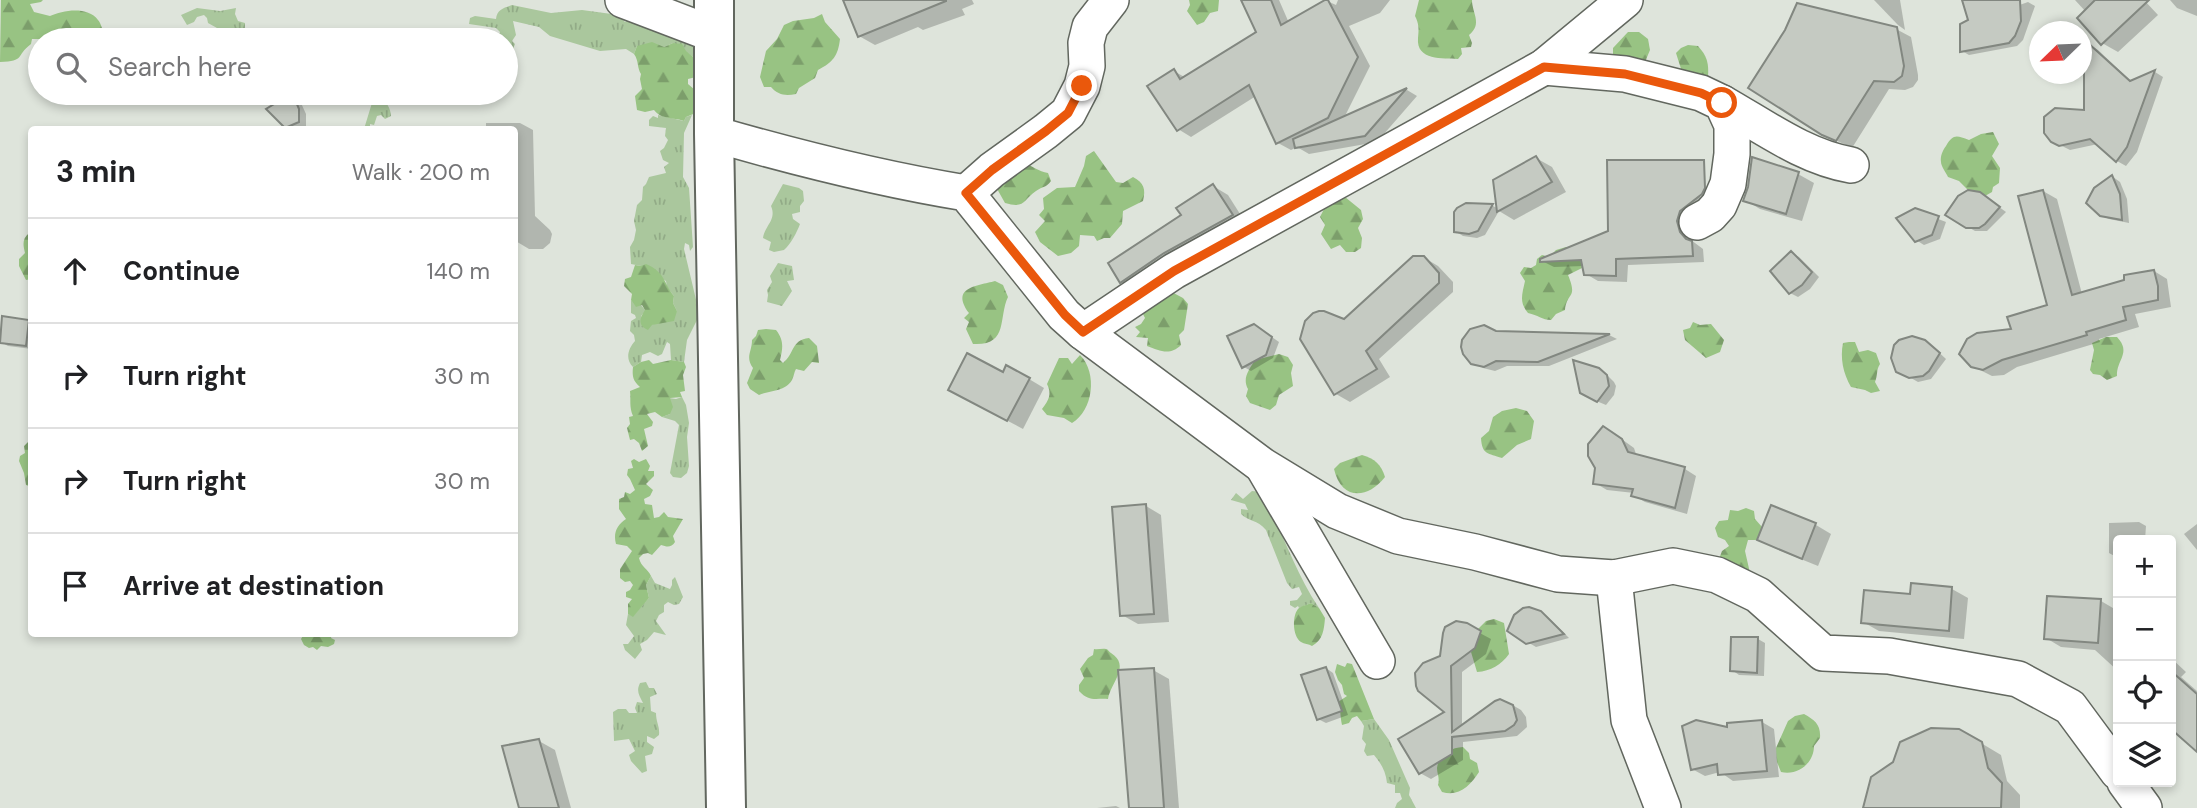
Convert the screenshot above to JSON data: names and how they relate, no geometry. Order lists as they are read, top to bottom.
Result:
{
  "north": "bottom left",
  "page": {
    "search": "Search here",
    "heading": ["3 min", "Walk · 200 m"],
    "list": [
      ["Continue", "140 m"],
      ["Turn right", "30 m"],
      ["Turn right", "30 m"],
      "Arrive at destination"
    ],
    "map_buttons": ["+", "−"]
  }
}
